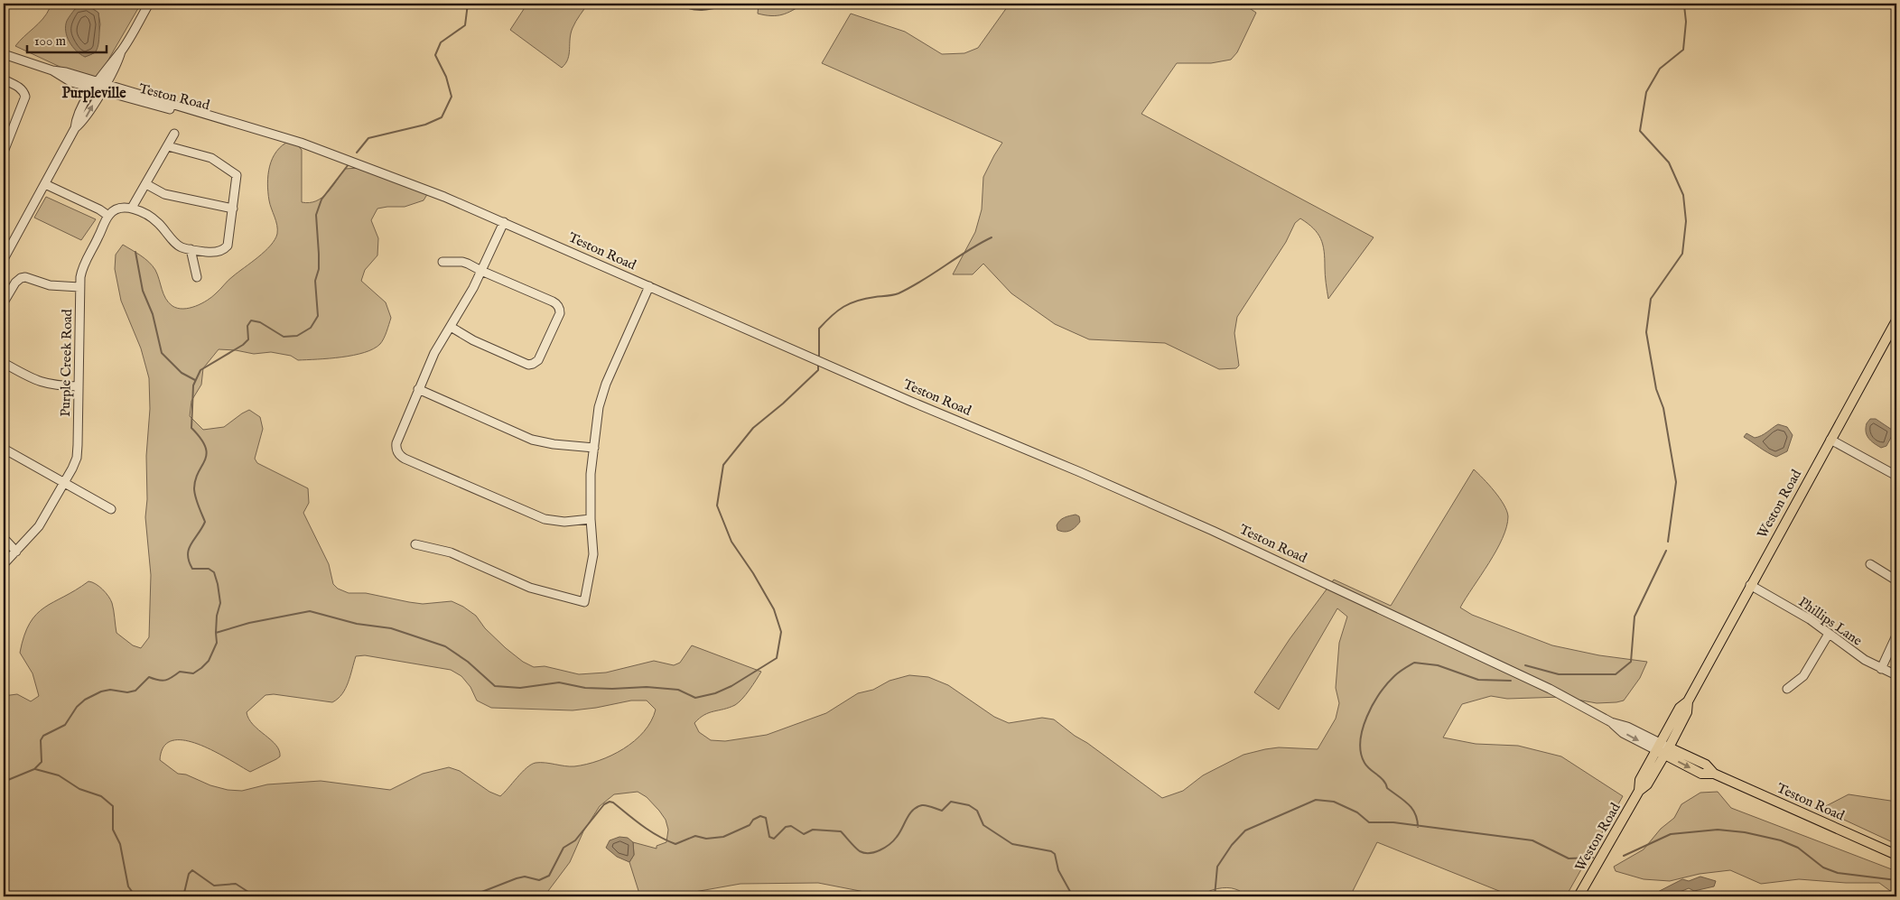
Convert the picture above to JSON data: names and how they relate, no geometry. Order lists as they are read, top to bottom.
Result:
{
  "streets": {
    "main road": ["Teston Road", "Weston Road"],
    "street": ["Purple Creek Road", "Phillips Lane"]
  },
  "crossings": [
    ["Teston Road", "Weston Road"],
    ["Weston Road", "Phillips Lane"]
  ],
  "districts": ["Purpleville"],
  "scale_bar": "100 m"
}
